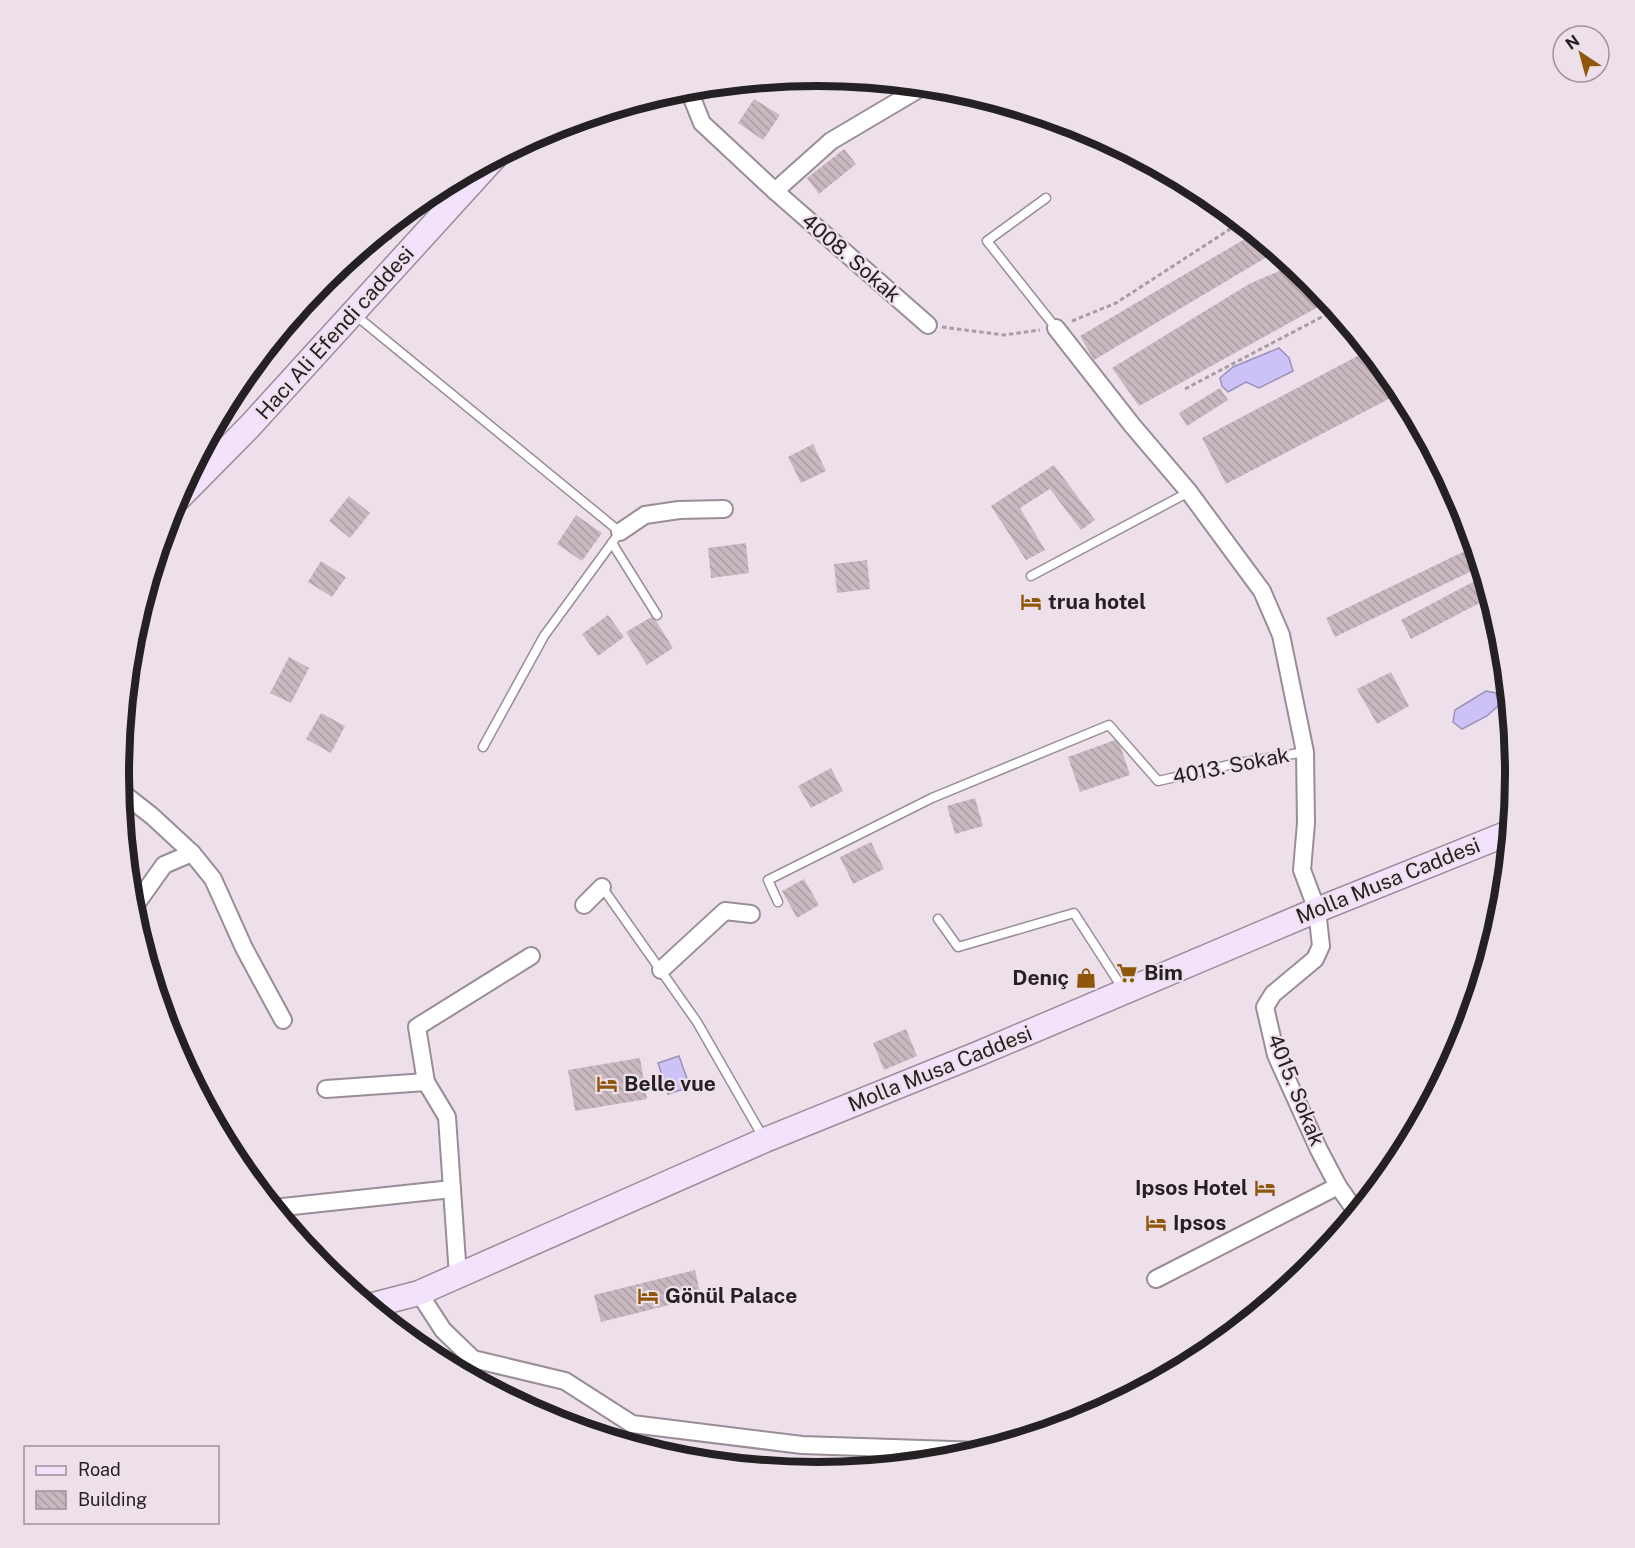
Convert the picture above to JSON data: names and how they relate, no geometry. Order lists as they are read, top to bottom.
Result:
{
  "streets": {
    "street": [
      "4008. Sokak",
      "Hacı Ali Efendi caddesi",
      "Molla Musa Caddesi",
      "4015. Sokak"
    ],
    "lane": ["4013. Sokak"]
  },
  "crossings": [
    ["Molla Musa Caddesi", "4015. Sokak"]
  ],
  "places": {
    "hotel": [
      "trua hotel",
      "Belle vue",
      "Ipsos Hotel",
      "Ipsos",
      "Gönül Palace"
    ],
    "supermarket": ["Bim"],
    "shop": ["Denıç"]
  },
  "legend": ["Road", "Building"],
  "north": "top left"
}
